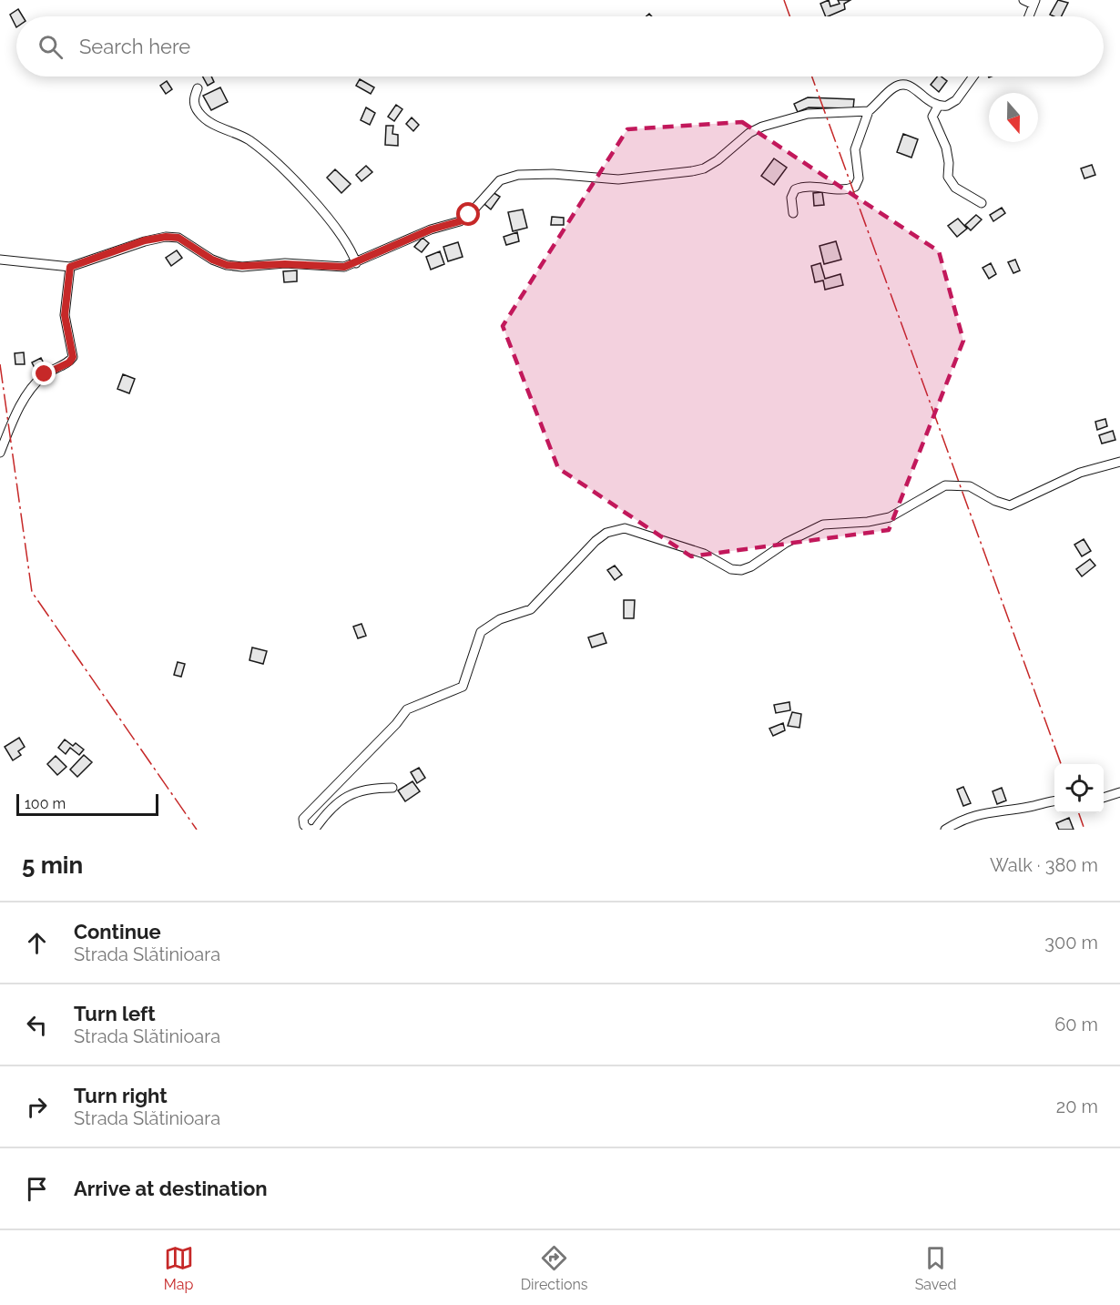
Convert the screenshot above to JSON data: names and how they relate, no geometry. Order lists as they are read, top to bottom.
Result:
{
  "scale_bar": "100 m",
  "north": "bottom",
  "page": {
    "search": "Search here",
    "scale": "100 m",
    "heading": ["5 min", "Walk · 380 m"],
    "list": [
      ["Continue", "Strada Slătinioara", "300 m"],
      ["Turn left", "Strada Slătinioara", "60 m"],
      ["Turn right", "Strada Slătinioara", "20 m"],
      "Arrive at destination"
    ],
    "nav": ["Map", "Directions", "Saved"]
  }
}
